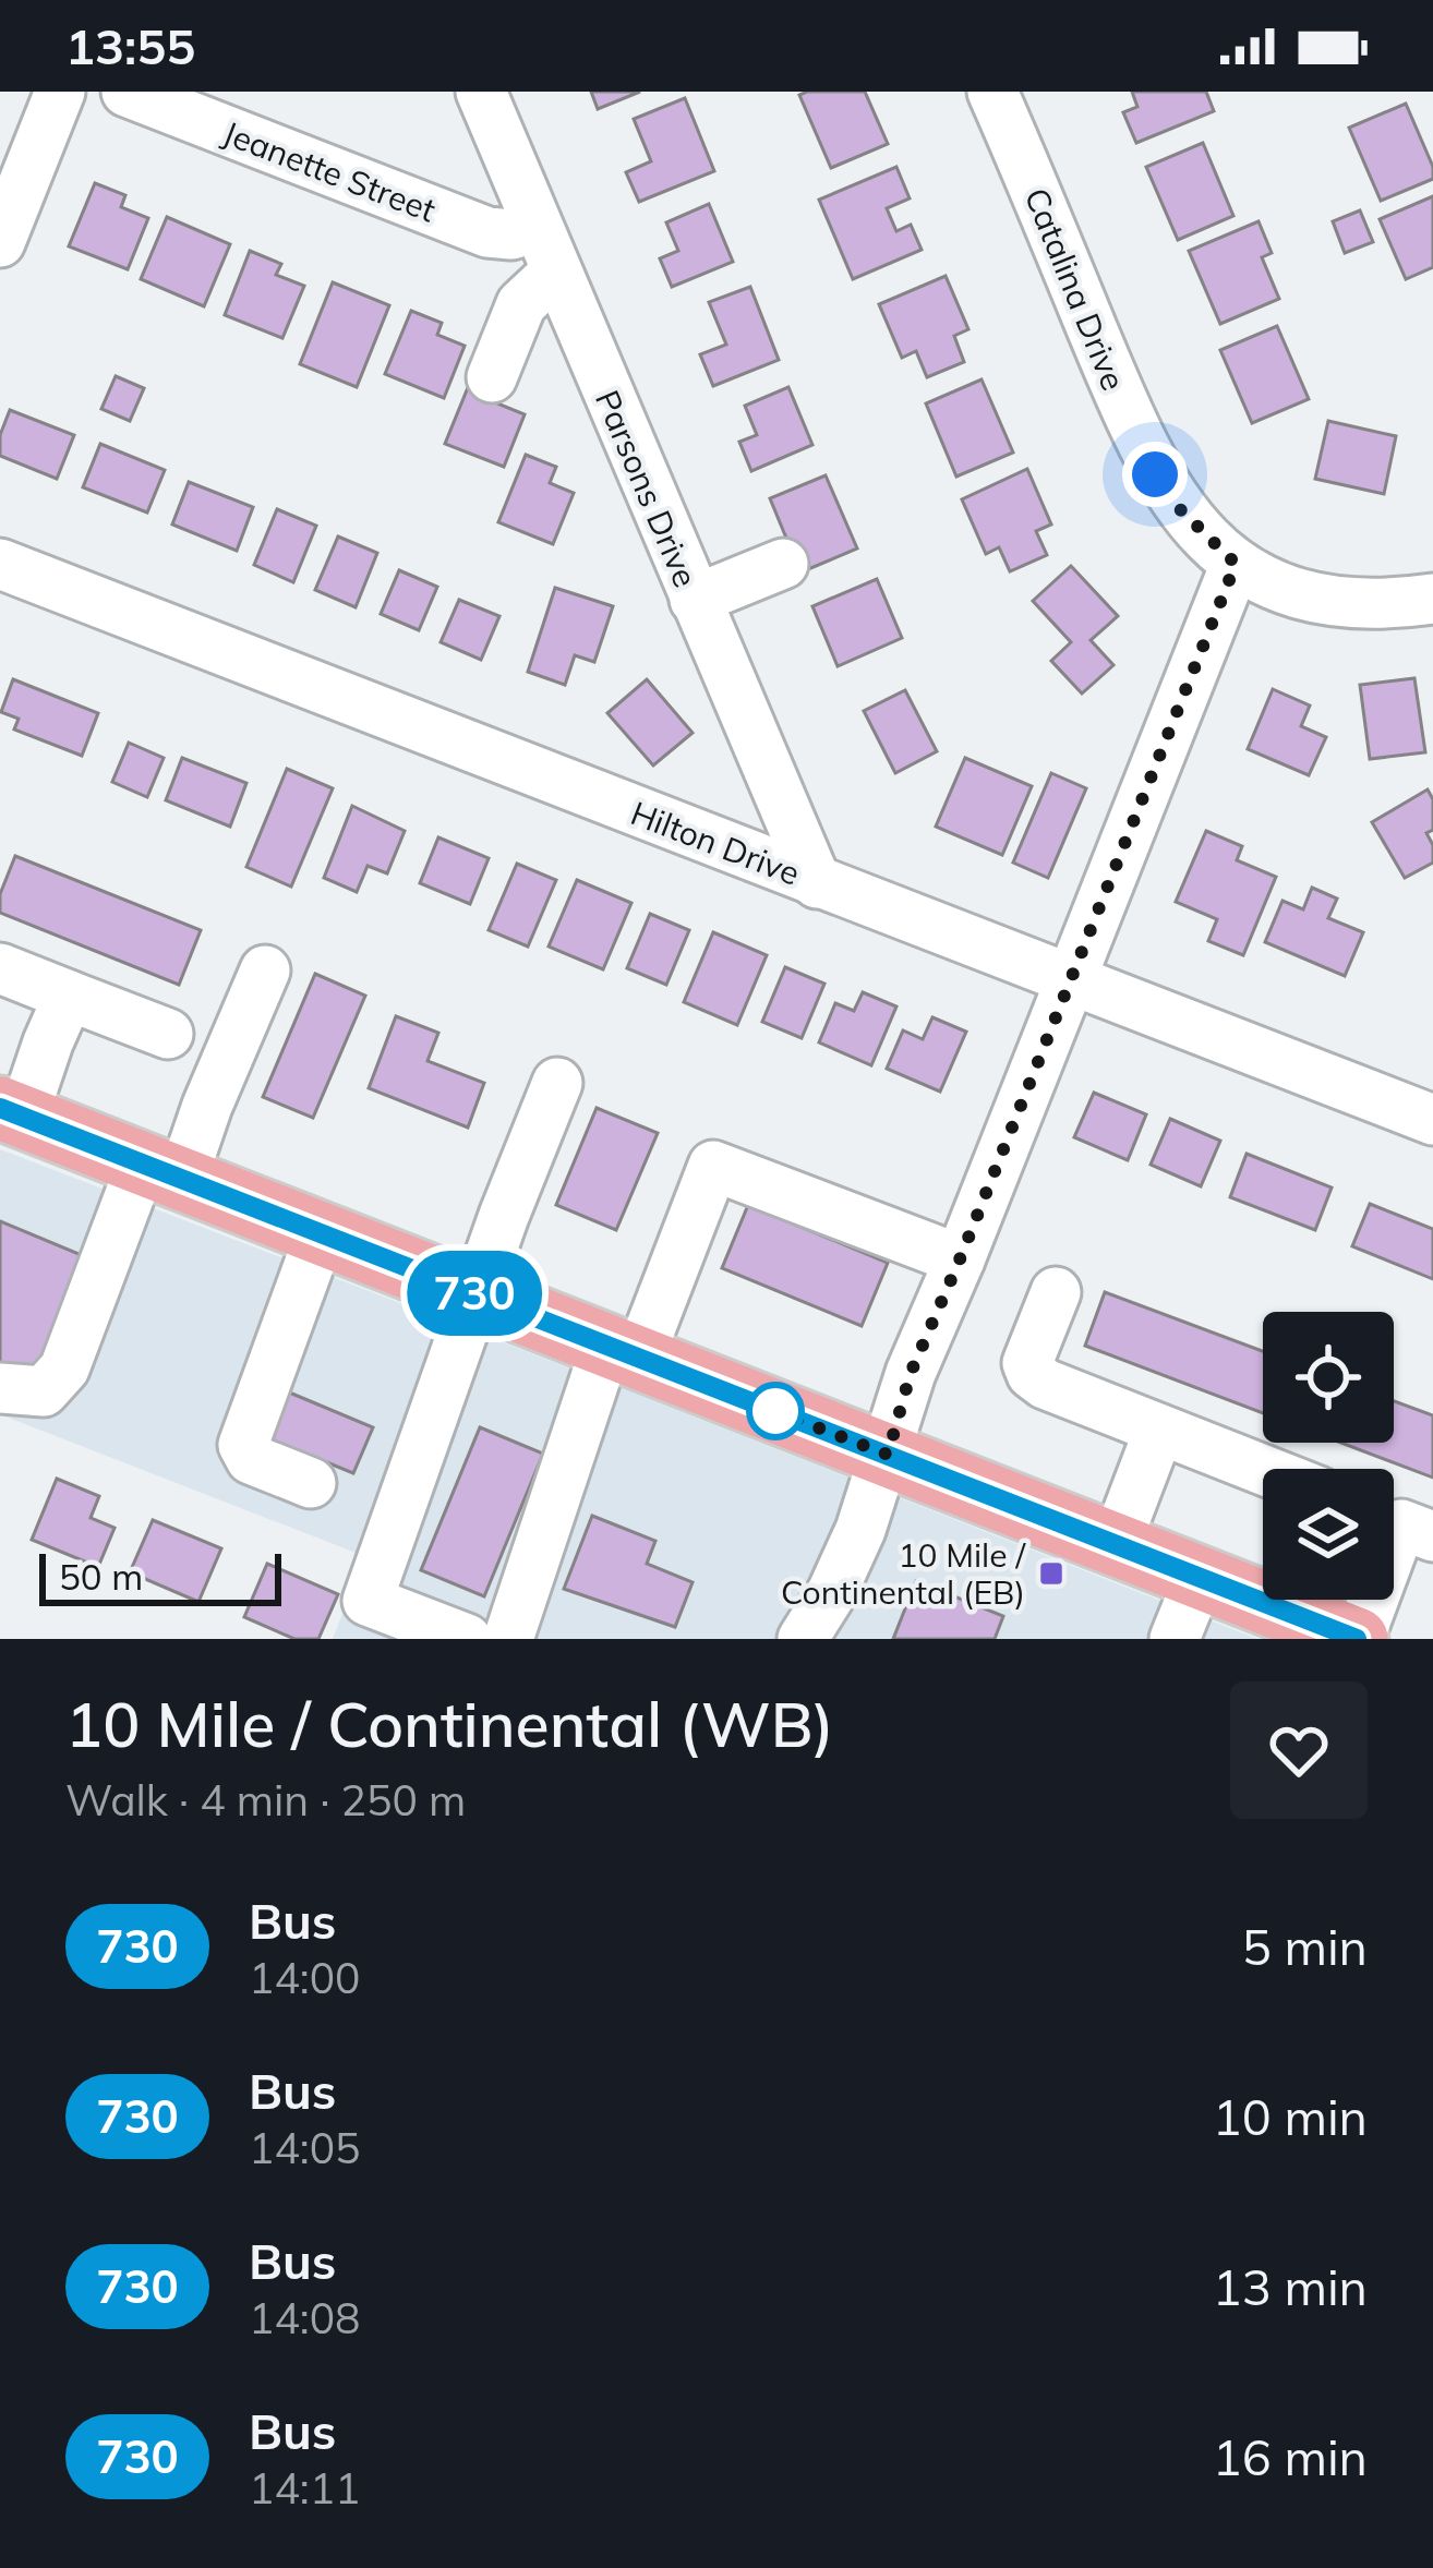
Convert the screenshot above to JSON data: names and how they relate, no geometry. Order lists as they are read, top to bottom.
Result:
{
  "streets": {
    "street": [
      "Jeanette Street",
      "Catalina Drive",
      "Parsons Drive",
      "Hilton Drive"
    ]
  },
  "crossings": [
    ["Jeanette Street", "Parsons Drive"],
    ["Parsons Drive", "Hilton Drive"]
  ],
  "places": {
    "transit": ["10 Mile / Continental (EB)"]
  },
  "lines": ["bus line 730"],
  "scale_bar": "50 m",
  "page": {
    "status": "13:55",
    "on_map": "730",
    "scale": "50 m",
    "heading": ["10 Mile / Continental (WB)", "Walk · 4 min · 250 m"],
    "list": [
      {
        "mark": "730",
        "name": "Bus",
        "note": "14:00",
        "value": "5 min"
      },
      {
        "mark": "730",
        "name": "Bus",
        "note": "14:05",
        "value": "10 min"
      },
      {
        "mark": "730",
        "name": "Bus",
        "note": "14:08",
        "value": "13 min"
      },
      {
        "mark": "730",
        "name": "Bus",
        "note": "14:11",
        "value": "16 min"
      }
    ]
  }
}
